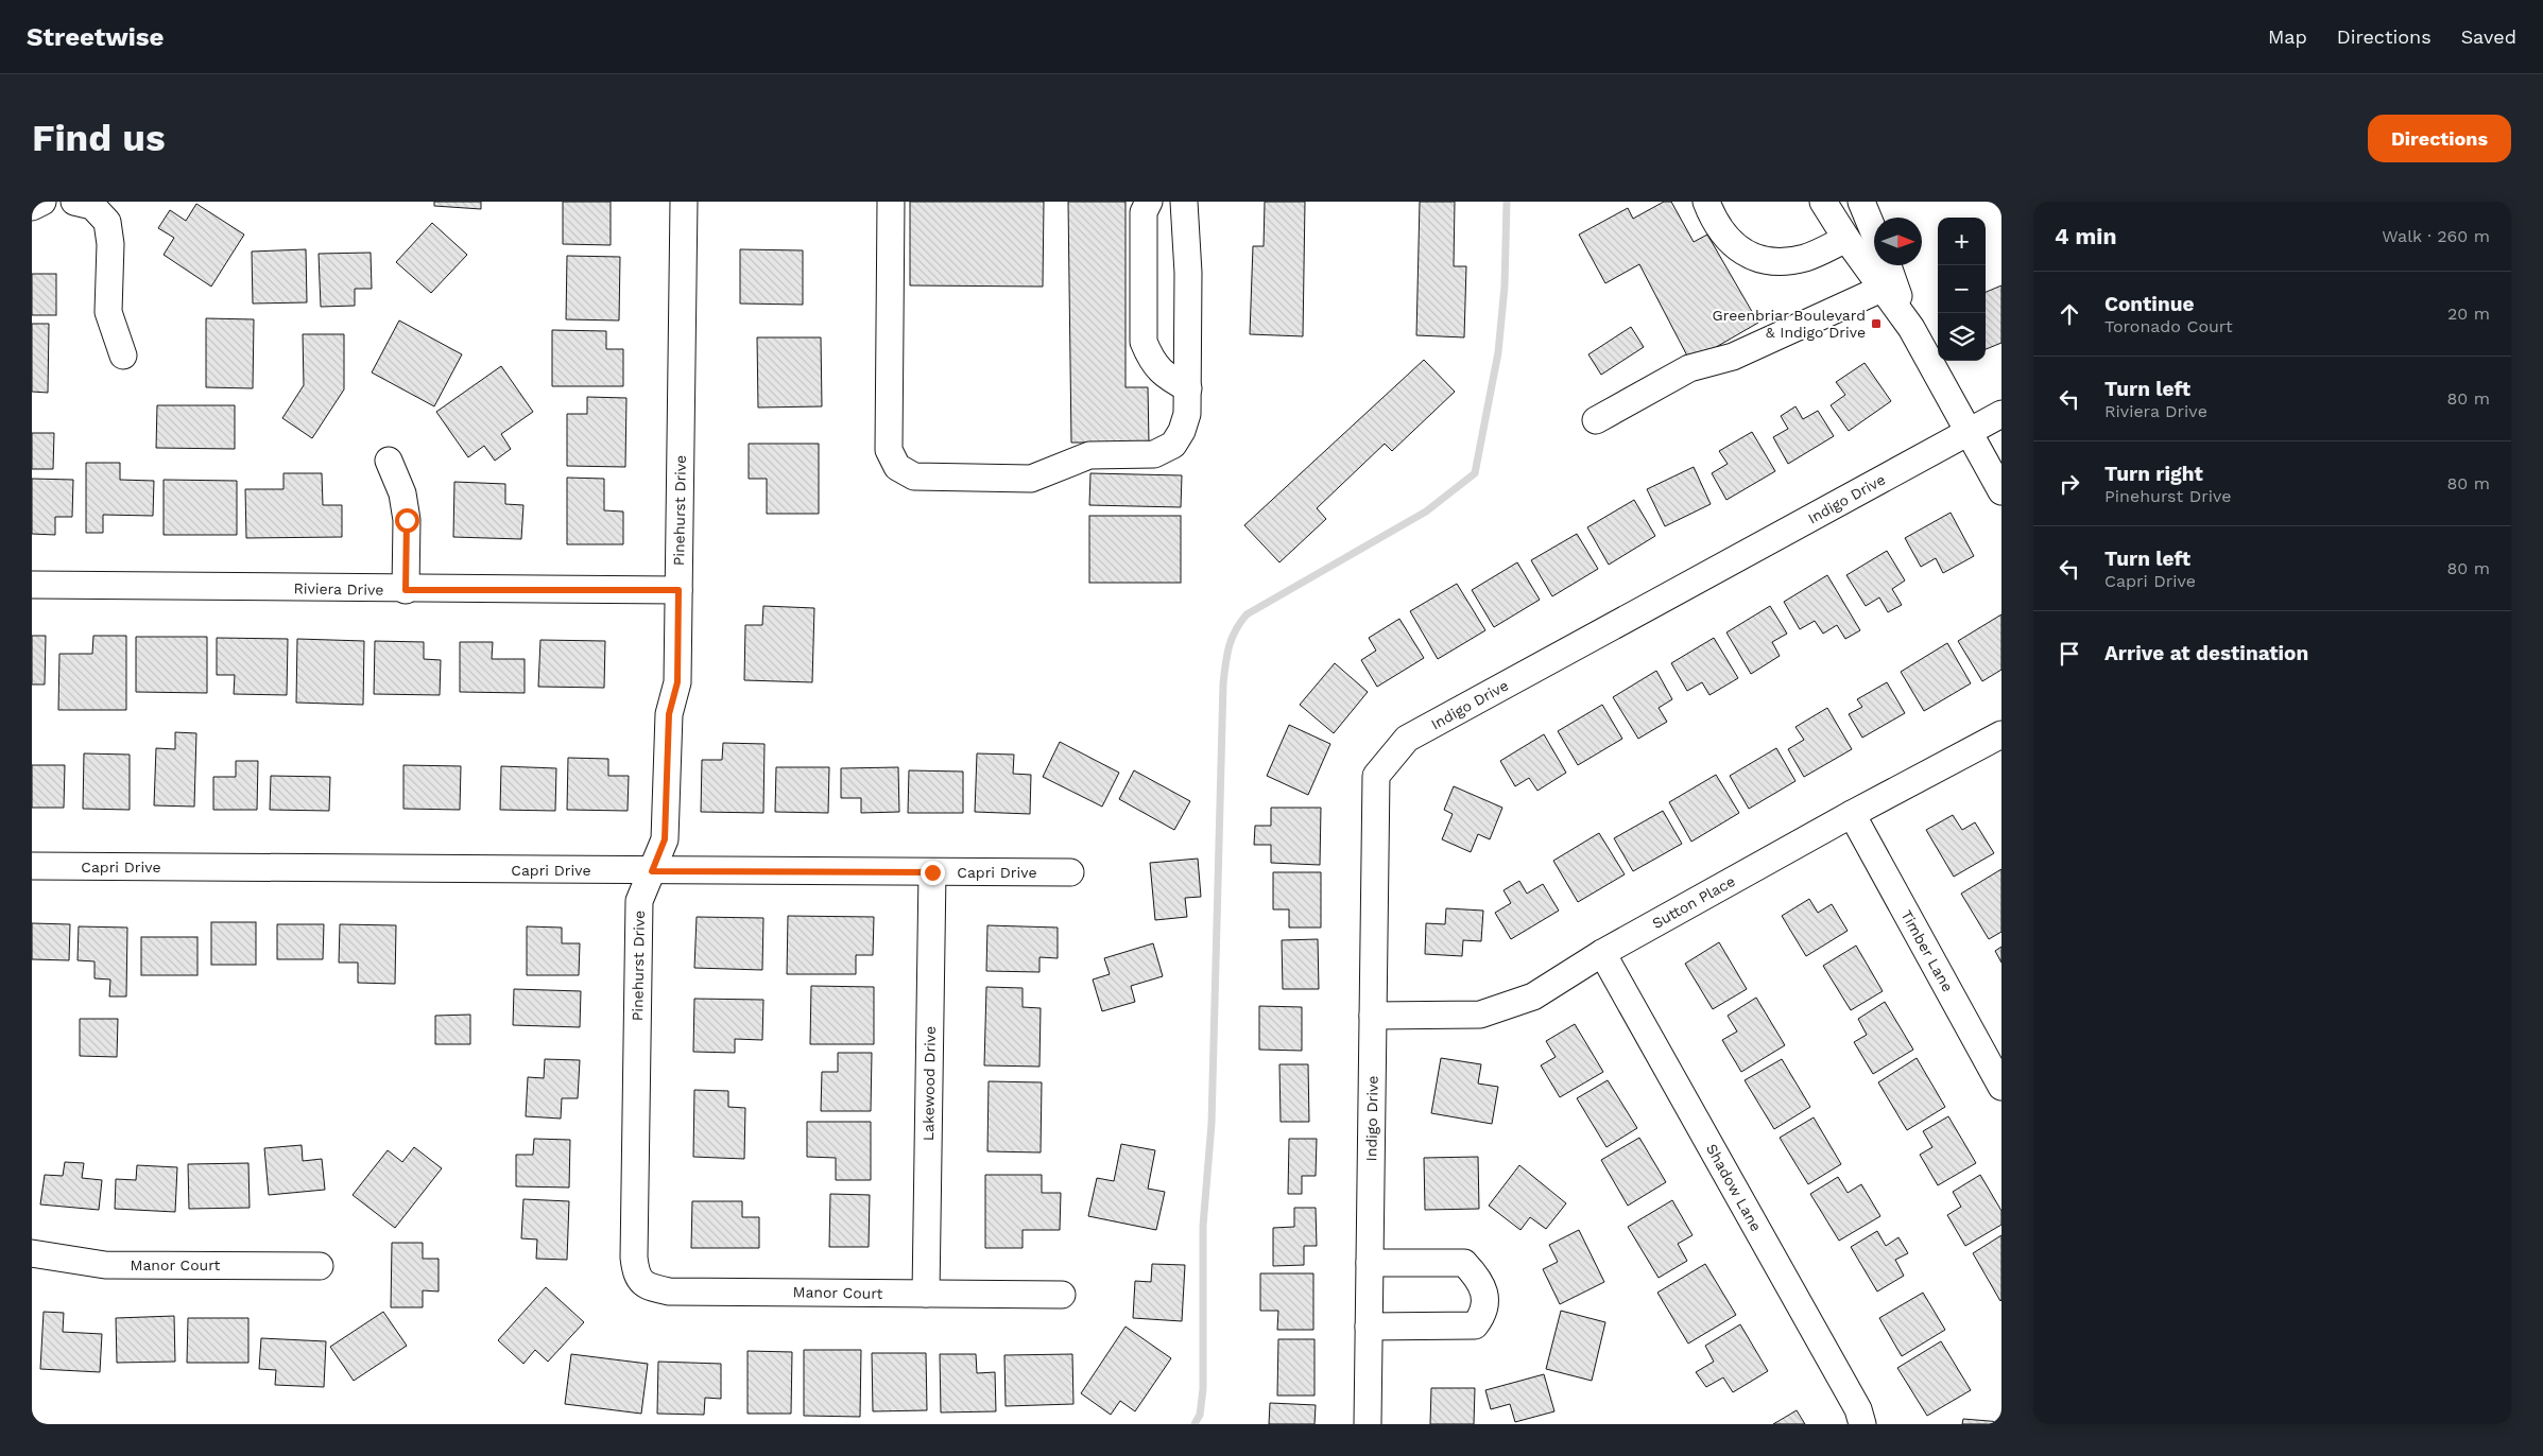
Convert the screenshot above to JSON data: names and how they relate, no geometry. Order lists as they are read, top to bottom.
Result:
{
  "streets": {
    "street": [
      "Indigo Drive",
      "Pinehurst Drive",
      "Riviera Drive",
      "Capri Drive",
      "Sutton Place",
      "Timber Lane",
      "Lakewood Drive",
      "Shadow Lane",
      "Manor Court"
    ]
  },
  "crossings": [
    ["Indigo Drive", "Sutton Place"],
    ["Pinehurst Drive", "Riviera Drive"],
    ["Pinehurst Drive", "Capri Drive"],
    ["Pinehurst Drive", "Manor Court"],
    ["Capri Drive", "Lakewood Drive"],
    ["Sutton Place", "Timber Lane"],
    ["Sutton Place", "Shadow Lane"],
    ["Lakewood Drive", "Manor Court"]
  ],
  "places": {
    "transit": ["Greenbriar Boulevard & Indigo Drive"]
  },
  "north": "right",
  "page": {
    "header": "Streetwise",
    "nav": ["Map", "Directions", "Saved"],
    "buttons": "Directions",
    "title": "Find us",
    "heading": ["4 min", "Walk · 260 m"],
    "map_buttons": ["+", "−"],
    "list": [
      ["Continue", "Toronado Court", "20 m"],
      ["Turn left", "Riviera Drive", "80 m"],
      ["Turn right", "Pinehurst Drive", "80 m"],
      ["Turn left", "Capri Drive", "80 m"],
      "Arrive at destination"
    ]
  }
}
